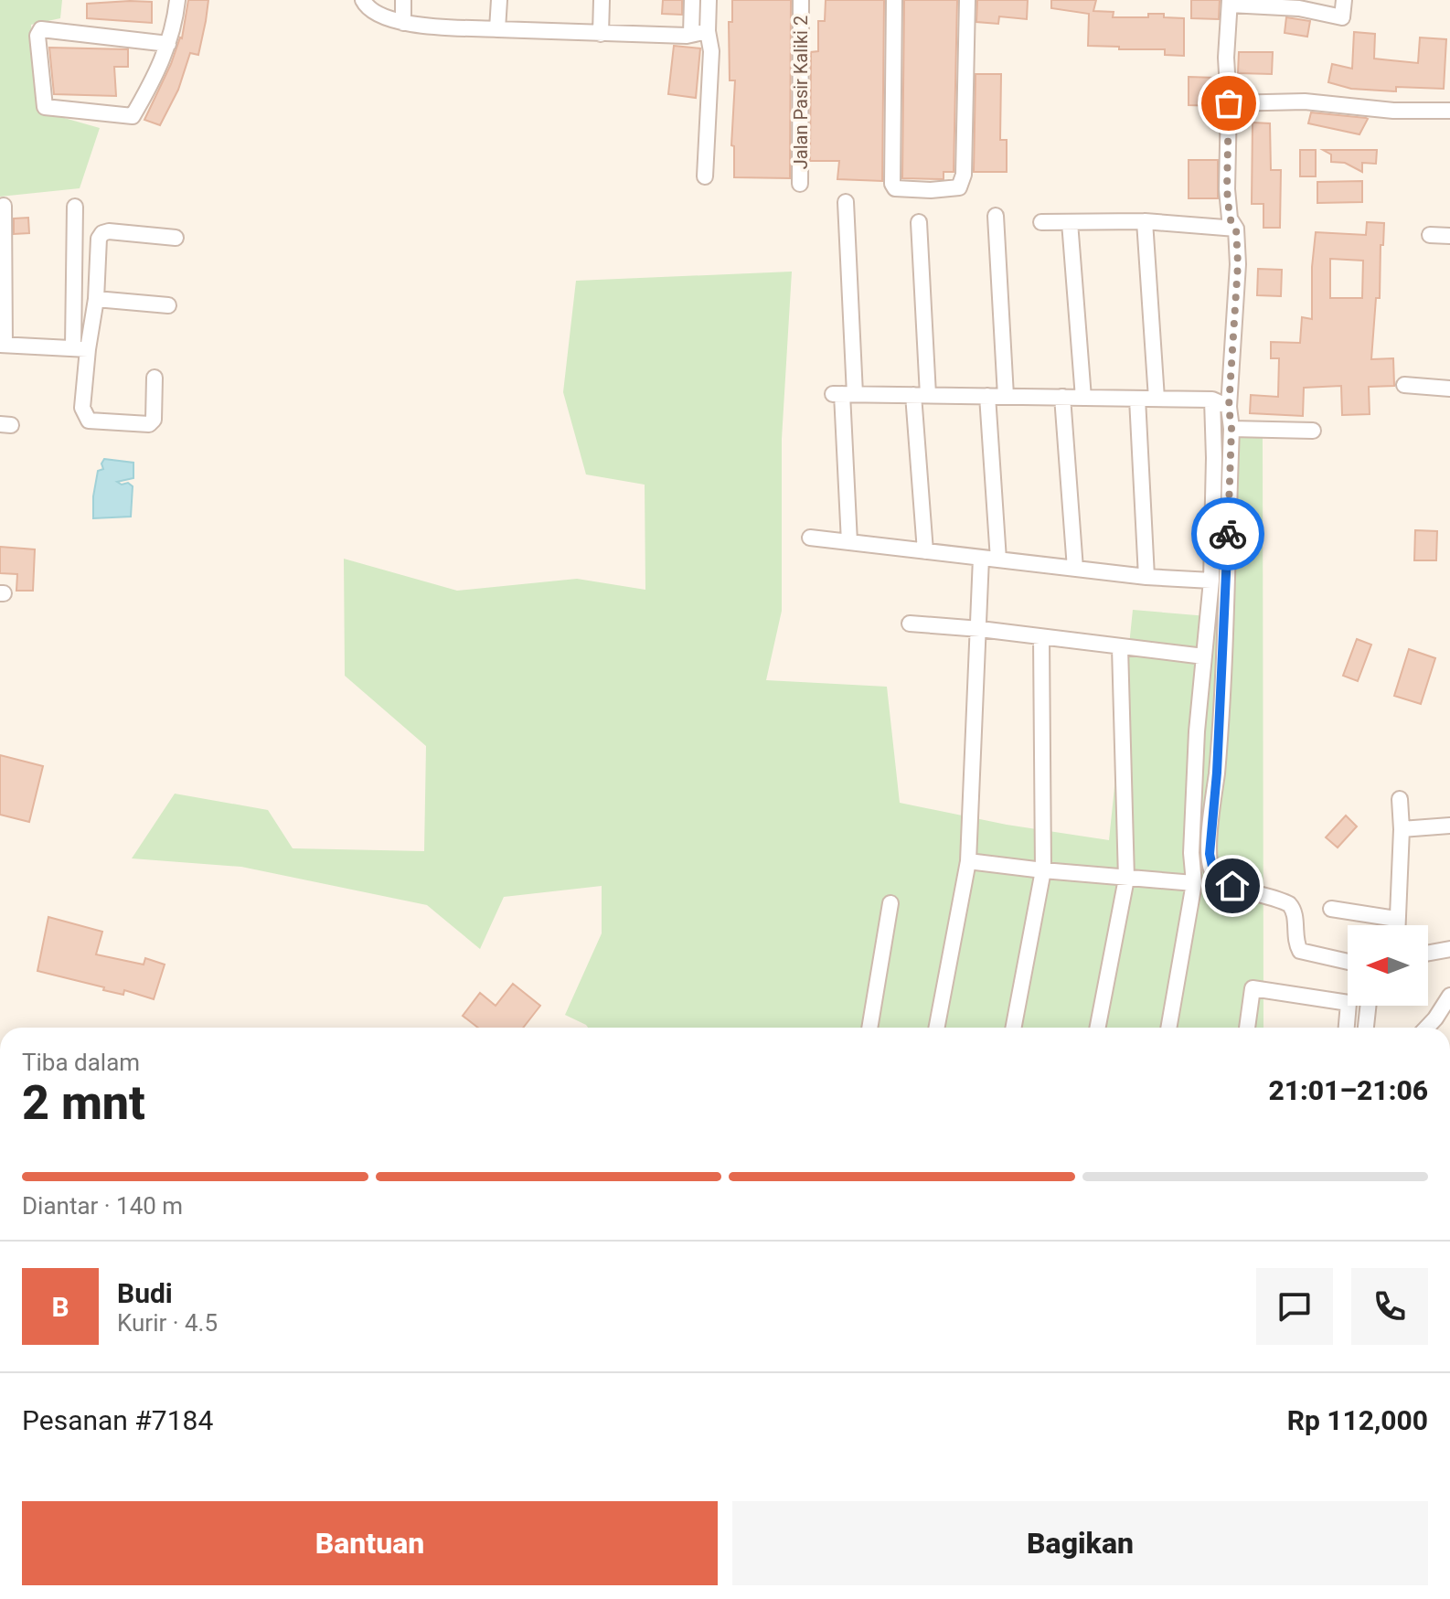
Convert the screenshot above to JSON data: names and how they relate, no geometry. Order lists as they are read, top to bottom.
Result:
{
  "streets": {
    "street": ["Jalan Pasir Kaliki 2"]
  },
  "north": "left",
  "page": {
    "heading": ["2 mnt", "Tiba dalam", "21:01–21:06"],
    "panel": [
      "Budi",
      "Kurir · 4.5",
      "Pesanan #7184",
      "Rp 112,000"
    ],
    "bar": "Diantar · 140 m",
    "round": "B",
    "buttons": ["Bantuan", "Bagikan"]
  }
}
